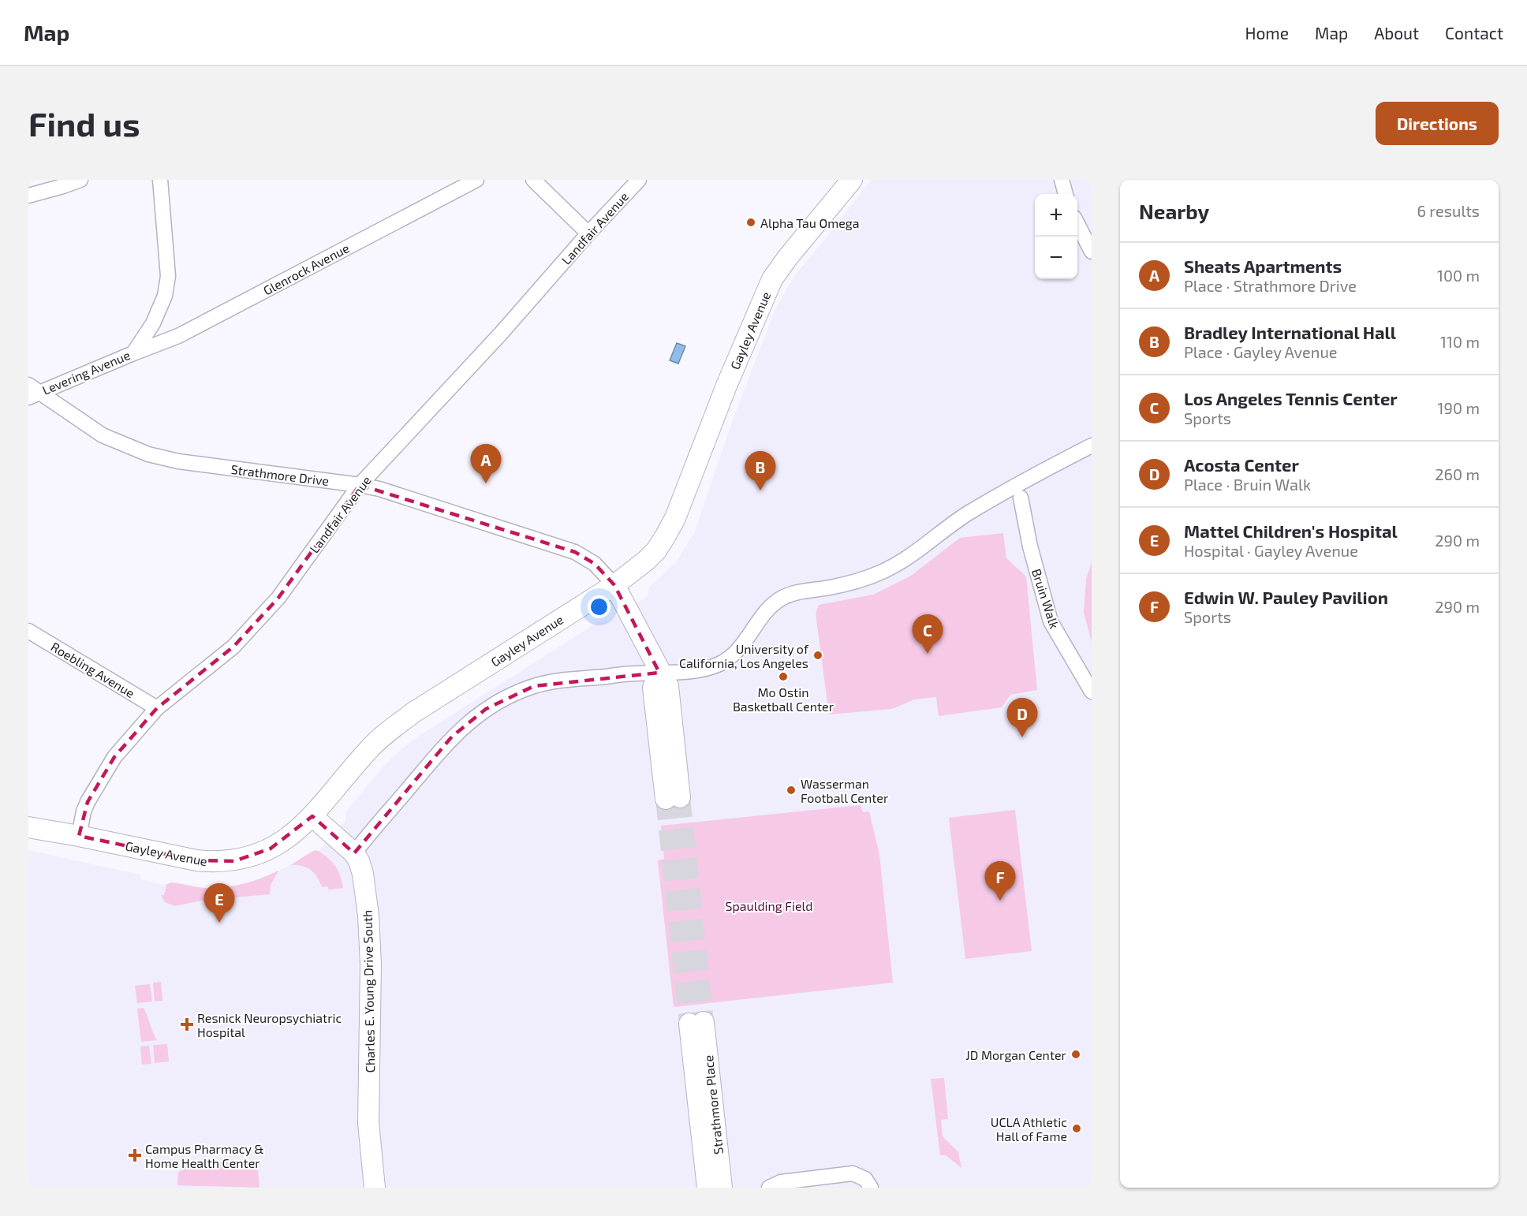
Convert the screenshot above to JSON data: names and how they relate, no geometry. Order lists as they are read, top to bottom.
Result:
{
  "streets": {
    "street": [
      "Landfair Avenue",
      "Glenrock Avenue",
      "Gayley Avenue",
      "Levering Avenue",
      "Strathmore Drive",
      "Bruin Walk",
      "Roebling Avenue",
      "Charles E. Young Drive South",
      "Strathmore Place"
    ]
  },
  "crossings": [
    ["Landfair Avenue", "Gayley Avenue"],
    ["Landfair Avenue", "Strathmore Drive"],
    ["Landfair Avenue", "Roebling Avenue"],
    ["Glenrock Avenue", "Levering Avenue"],
    ["Gayley Avenue", "Strathmore Drive"],
    ["Gayley Avenue", "Charles E. Young Drive South"],
    ["Levering Avenue", "Strathmore Drive"]
  ],
  "parks": ["Spaulding Field"],
  "places": {
    "other": [
      "Alpha Tau Omega",
      "University of California, Los Angeles",
      "Mo Ostin Basketball Center",
      "Wasserman Football Center",
      "JD Morgan Center",
      "UCLA Athletic Hall of Fame"
    ],
    "health": ["Resnick Neuropsychiatric Hospital", "Campus Pharmacy & Home Health Center"]
  },
  "page": {
    "header": "Map",
    "nav": [
      "Home",
      "Map",
      "About",
      "Contact"
    ],
    "buttons": "Directions",
    "title": "Find us",
    "heading": ["Nearby", "6 results"],
    "map_buttons": ["+", "−"],
    "list": [
      {
        "mark": "A",
        "name": "Sheats Apartments",
        "note": "Place · Strathmore Drive",
        "value": "100 m"
      },
      {
        "mark": "B",
        "name": "Bradley International Hall",
        "note": "Place · Gayley Avenue",
        "value": "110 m"
      },
      {
        "mark": "C",
        "name": "Los Angeles Tennis Center",
        "note": "Sports",
        "value": "190 m"
      },
      {
        "mark": "D",
        "name": "Acosta Center",
        "note": "Place · Bruin Walk",
        "value": "260 m"
      },
      {
        "mark": "E",
        "name": "Mattel Children's Hospital",
        "note": "Hospital · Gayley Avenue",
        "value": "290 m"
      },
      {
        "mark": "F",
        "name": "Edwin W. Pauley Pavilion",
        "note": "Sports",
        "value": "290 m"
      }
    ],
    "pins": [
      "A",
      "B",
      "C",
      "D",
      "F",
      "E"
    ]
  }
}
